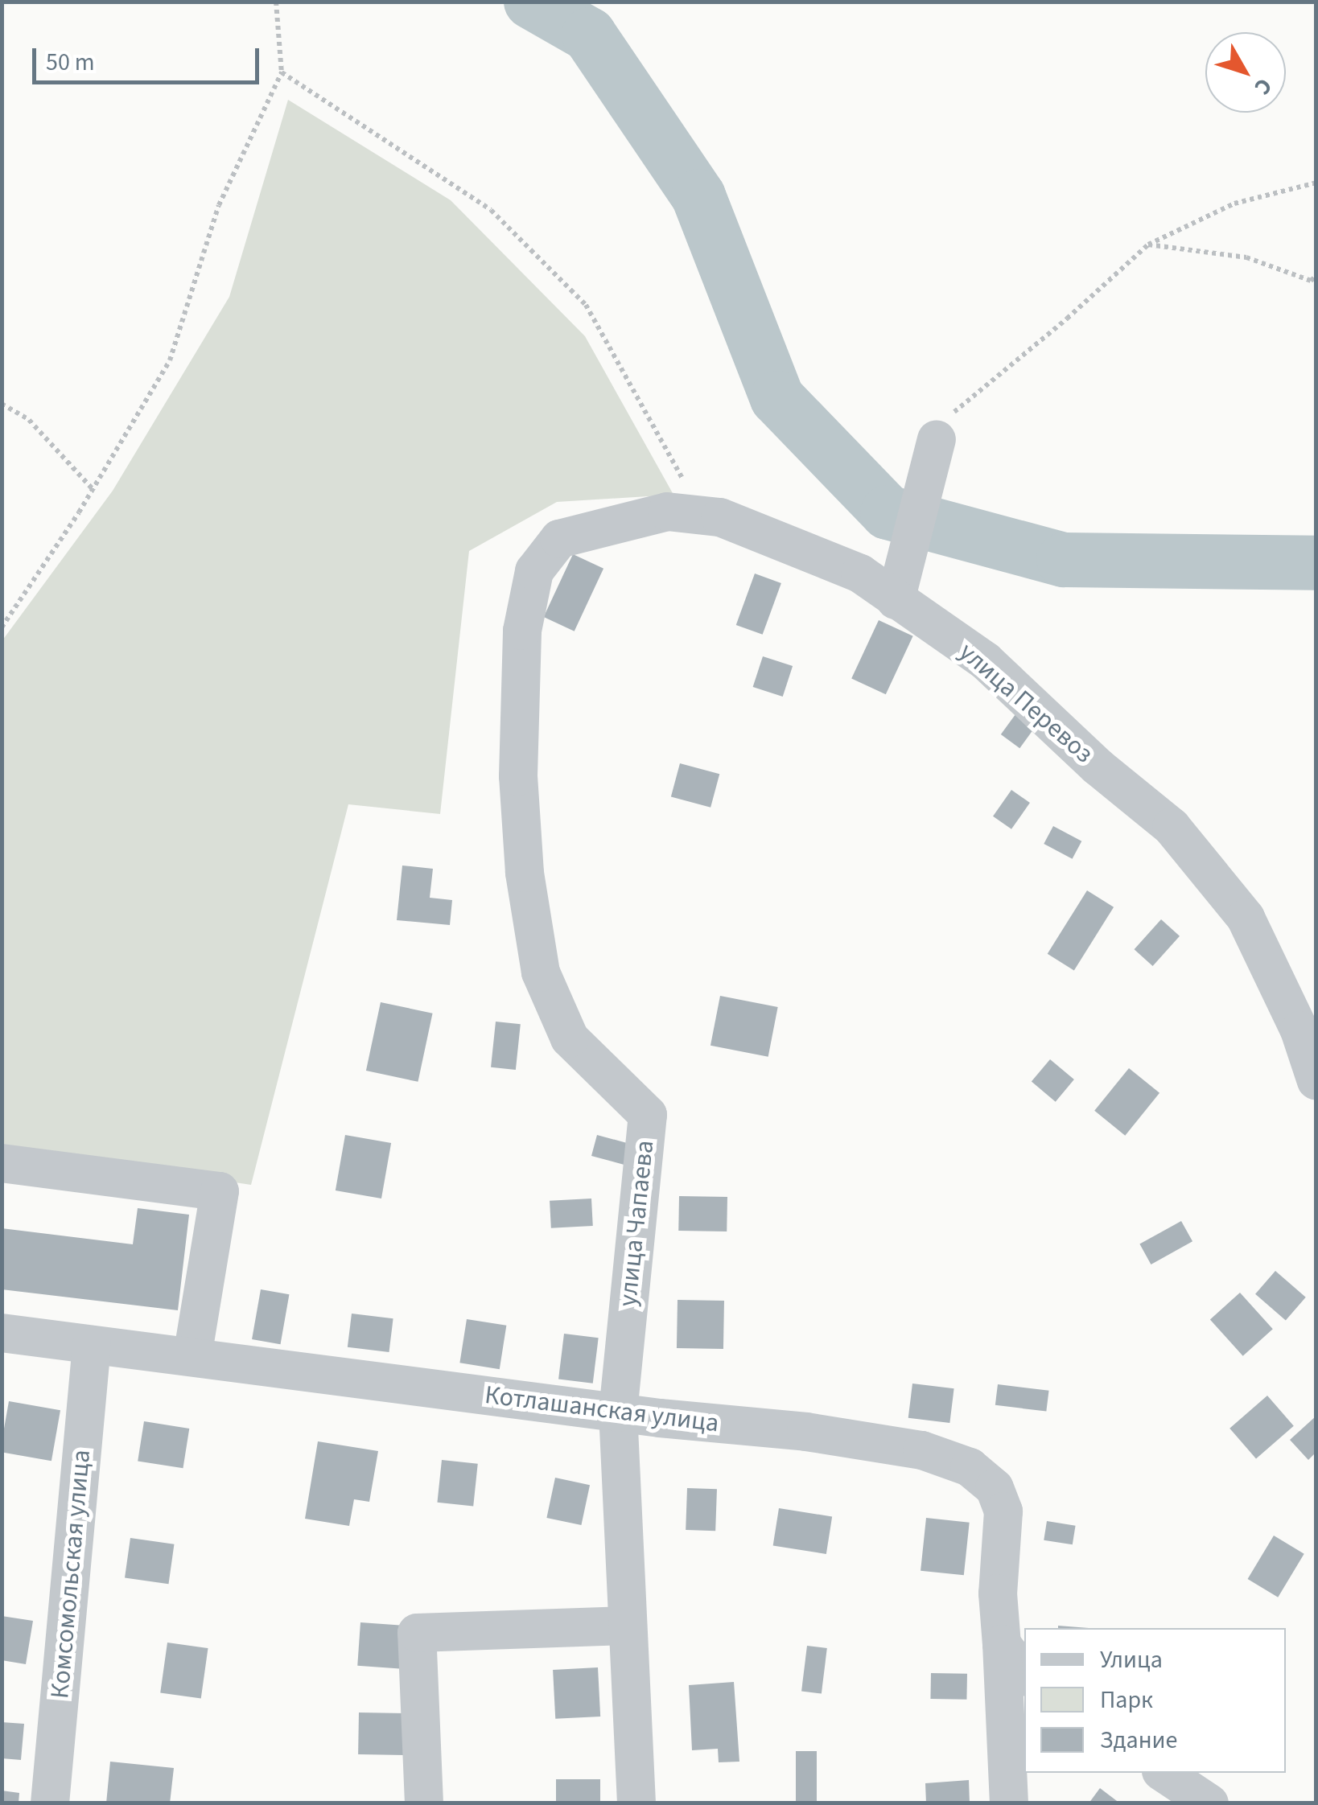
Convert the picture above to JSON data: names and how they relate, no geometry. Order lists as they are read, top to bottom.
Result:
{
  "streets": {
    "street": [
      "улица Перевоз",
      "улица Чапаева",
      "Котлашанская улица",
      "Комсомольская улица"
    ]
  },
  "crossings": [
    ["улица Перевоз", "улица Чапаева"],
    ["улица Чапаева", "Котлашанская улица"],
    ["Котлашанская улица", "Комсомольская улица"]
  ],
  "legend": ["Улица", "Парк", "Здание"],
  "scale_bar": "50 m",
  "north": "bottom right"
}
